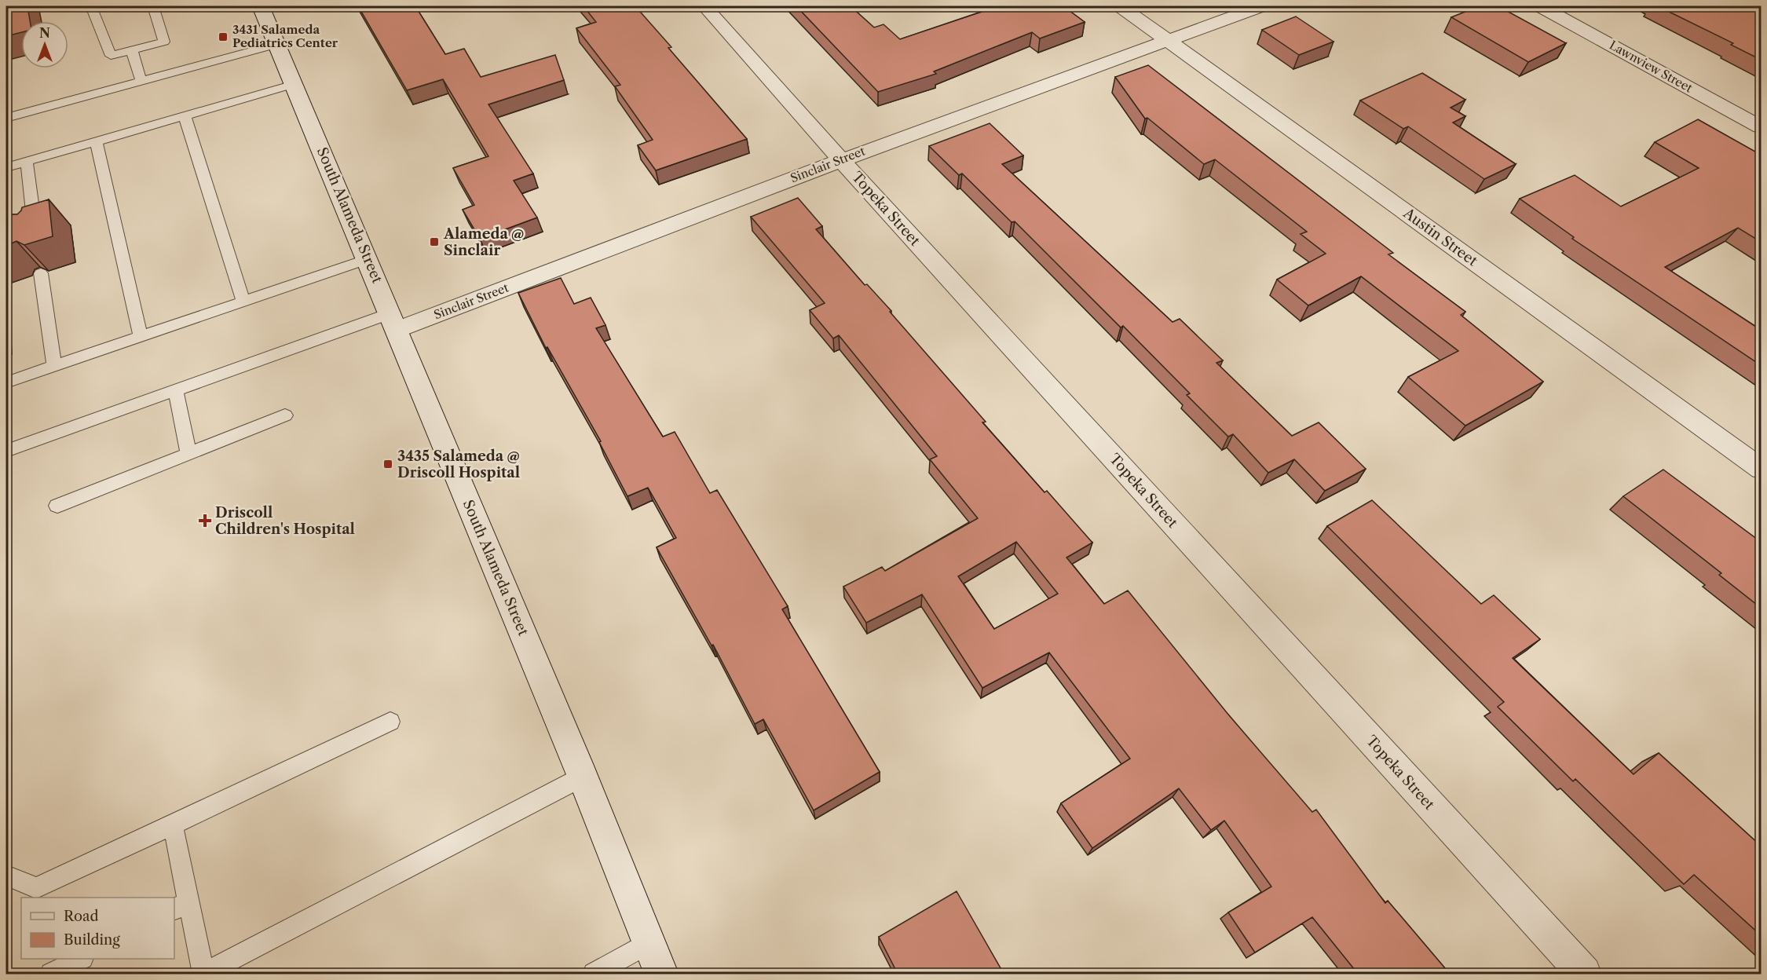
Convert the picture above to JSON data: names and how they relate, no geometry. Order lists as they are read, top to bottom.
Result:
{
  "streets": {
    "street": [
      "Lawnview Street",
      "Sinclair Street",
      "Topeka Street",
      "South Alameda Street",
      "Austin Street"
    ]
  },
  "crossings": [
    ["Sinclair Street", "Topeka Street"],
    ["Sinclair Street", "South Alameda Street"],
    ["Sinclair Street", "Austin Street"]
  ],
  "places": {
    "transit": ["3431 Salameda Pediatrics Center", "Alameda @ Sinclair", "3435 Salameda @ Driscoll Hospital"],
    "health": ["Driscoll Children's Hospital"]
  },
  "legend": ["Road", "Building"],
  "north": "top"
}
